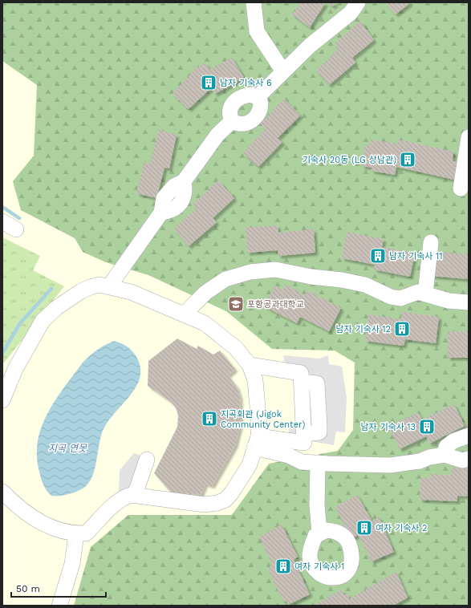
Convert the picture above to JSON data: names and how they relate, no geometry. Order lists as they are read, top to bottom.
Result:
{
  "water": ["지곡 연못"],
  "places": {
    "building": [
      "남자 기숙사 6",
      "기숙사 20동 (LG 상남관)",
      "남자 기숙사 11",
      "남자 기숙사 12",
      "지곡회관 (Jigok Community Center)",
      "남자 기숙사 13",
      "여자 기숙사 2",
      "여자 기숙사 1"
    ],
    "school or university": ["포항공과대학교"]
  },
  "scale_bar": "50 m"
}
